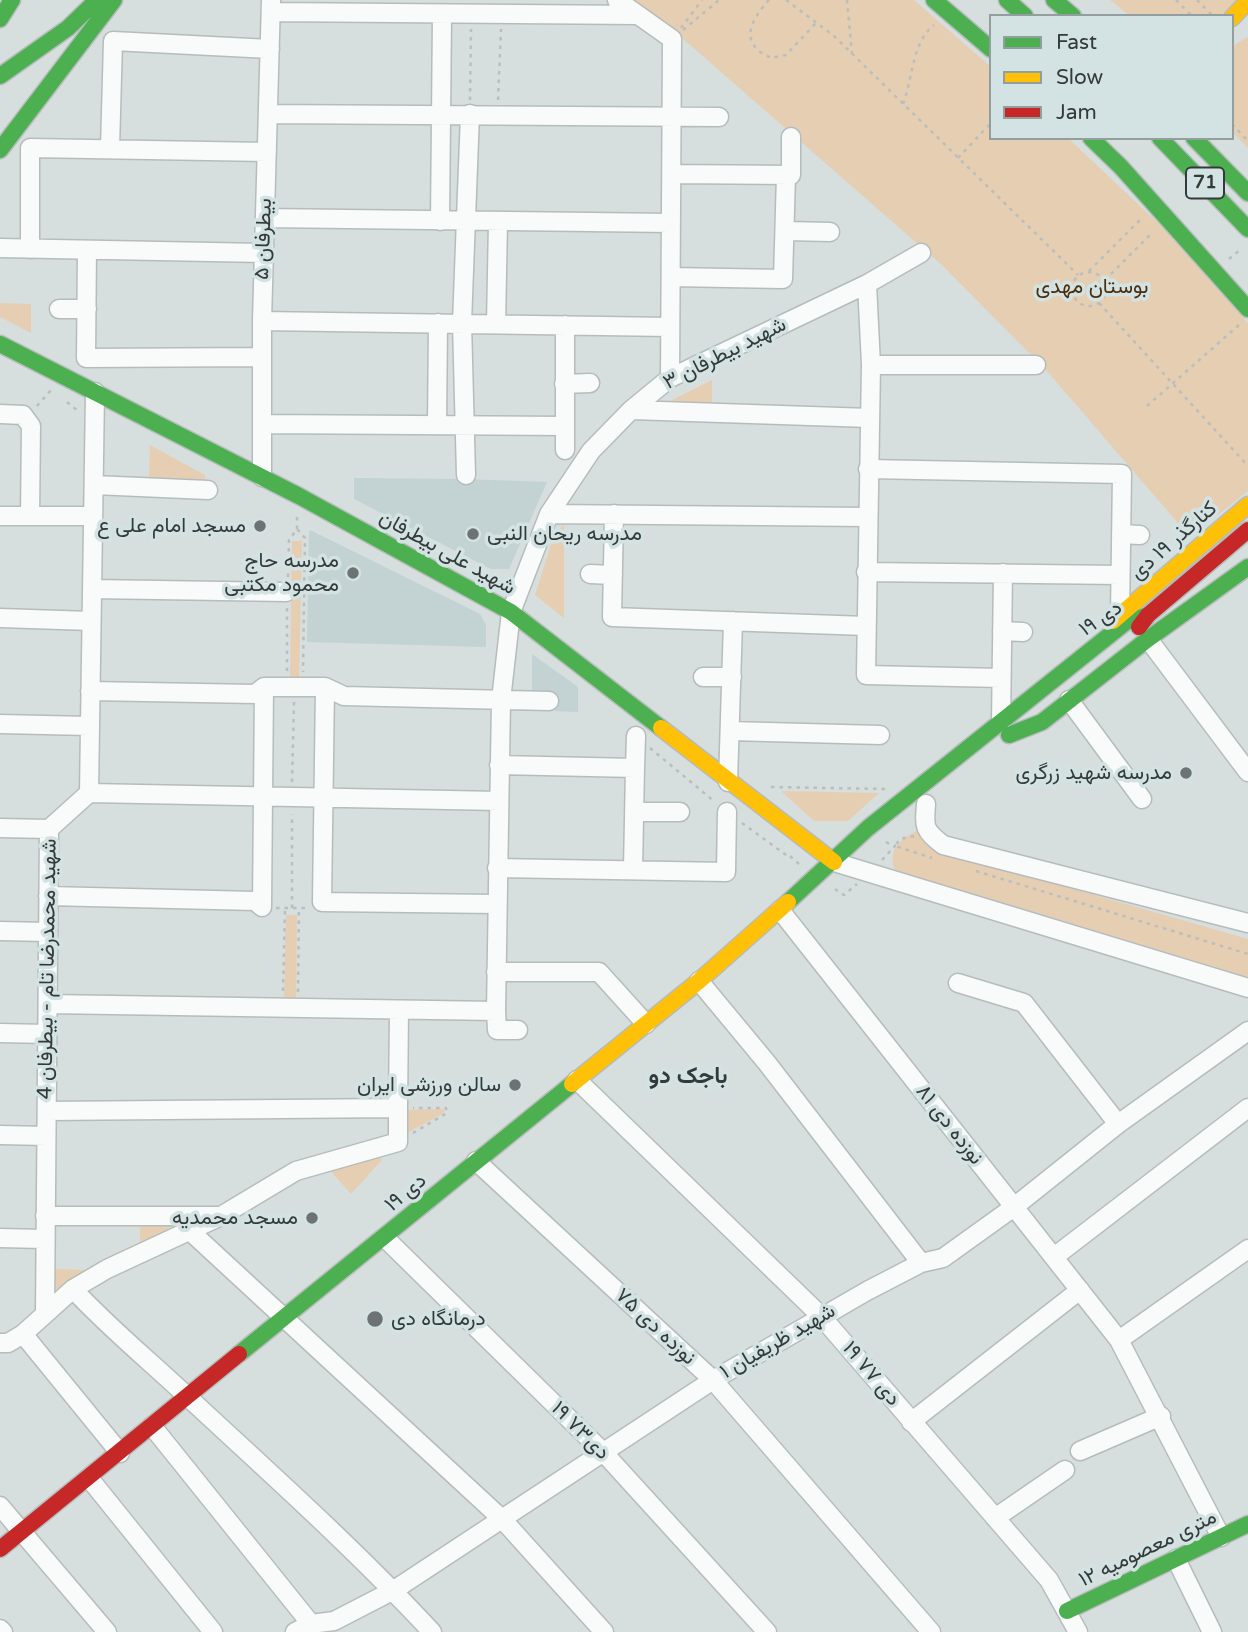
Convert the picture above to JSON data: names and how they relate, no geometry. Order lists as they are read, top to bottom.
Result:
{
  "streets": {
    "main road": [
      "71",
      "کنارگذر ۱۹ دی",
      "شهید علی بیطرفان",
      "۱۹ دی",
      "۱۲ متری معصومیه"
    ],
    "street": [
      "بیطرفان ۵",
      "شهید بیطرفان ۳",
      "شهید محمدرضا تام - بیطرفان 4",
      "نوزده دی ۸۱",
      "نوزده دی ۷۵",
      "شهید ظریفیان ۱",
      "۱۹ دی ۷۷",
      "۱۹ دی۷۳"
    ]
  },
  "crossings": [
    ["بیطرفان ۵", "شهید علی بیطرفان"],
    ["شهید بیطرفان ۳", "شهید علی بیطرفان"],
    ["کنارگذر ۱۹ دی", "۱۹ دی"],
    ["شهید علی بیطرفان", "۱۹ دی"],
    ["۱۹ دی", "نوزده دی ۸۱"],
    ["۱۹ دی", "نوزده دی ۷۵"],
    ["۱۹ دی", "۱۹ دی ۷۷"],
    ["۱۹ دی", "۱۹ دی۷۳"],
    ["نوزده دی ۸۱", "شهید ظریفیان ۱"],
    ["نوزده دی ۸۱", "۱۲ متری معصومیه"],
    ["نوزده دی ۷۵", "شهید ظریفیان ۱"],
    ["شهید ظریفیان ۱", "۱۹ دی ۷۷"],
    ["شهید ظریفیان ۱", "۱۹ دی۷۳"],
    ["۱۹ دی ۷۷", "۱۲ متری معصومیه"]
  ],
  "districts": ["باجک دو"],
  "parks": ["بوستان مهدی"],
  "places": [
    "مسجد امام علی ع",
    "مدرسه ریحان النبی",
    "مدرسه حاج محمود مکتبی",
    "مدرسه شهید زرگری",
    "سالن ورزشی ایران",
    "مسجد محمدیه",
    "درمانگاه دی"
  ],
  "legend": ["Fast", "Slow", "Jam"]
}
